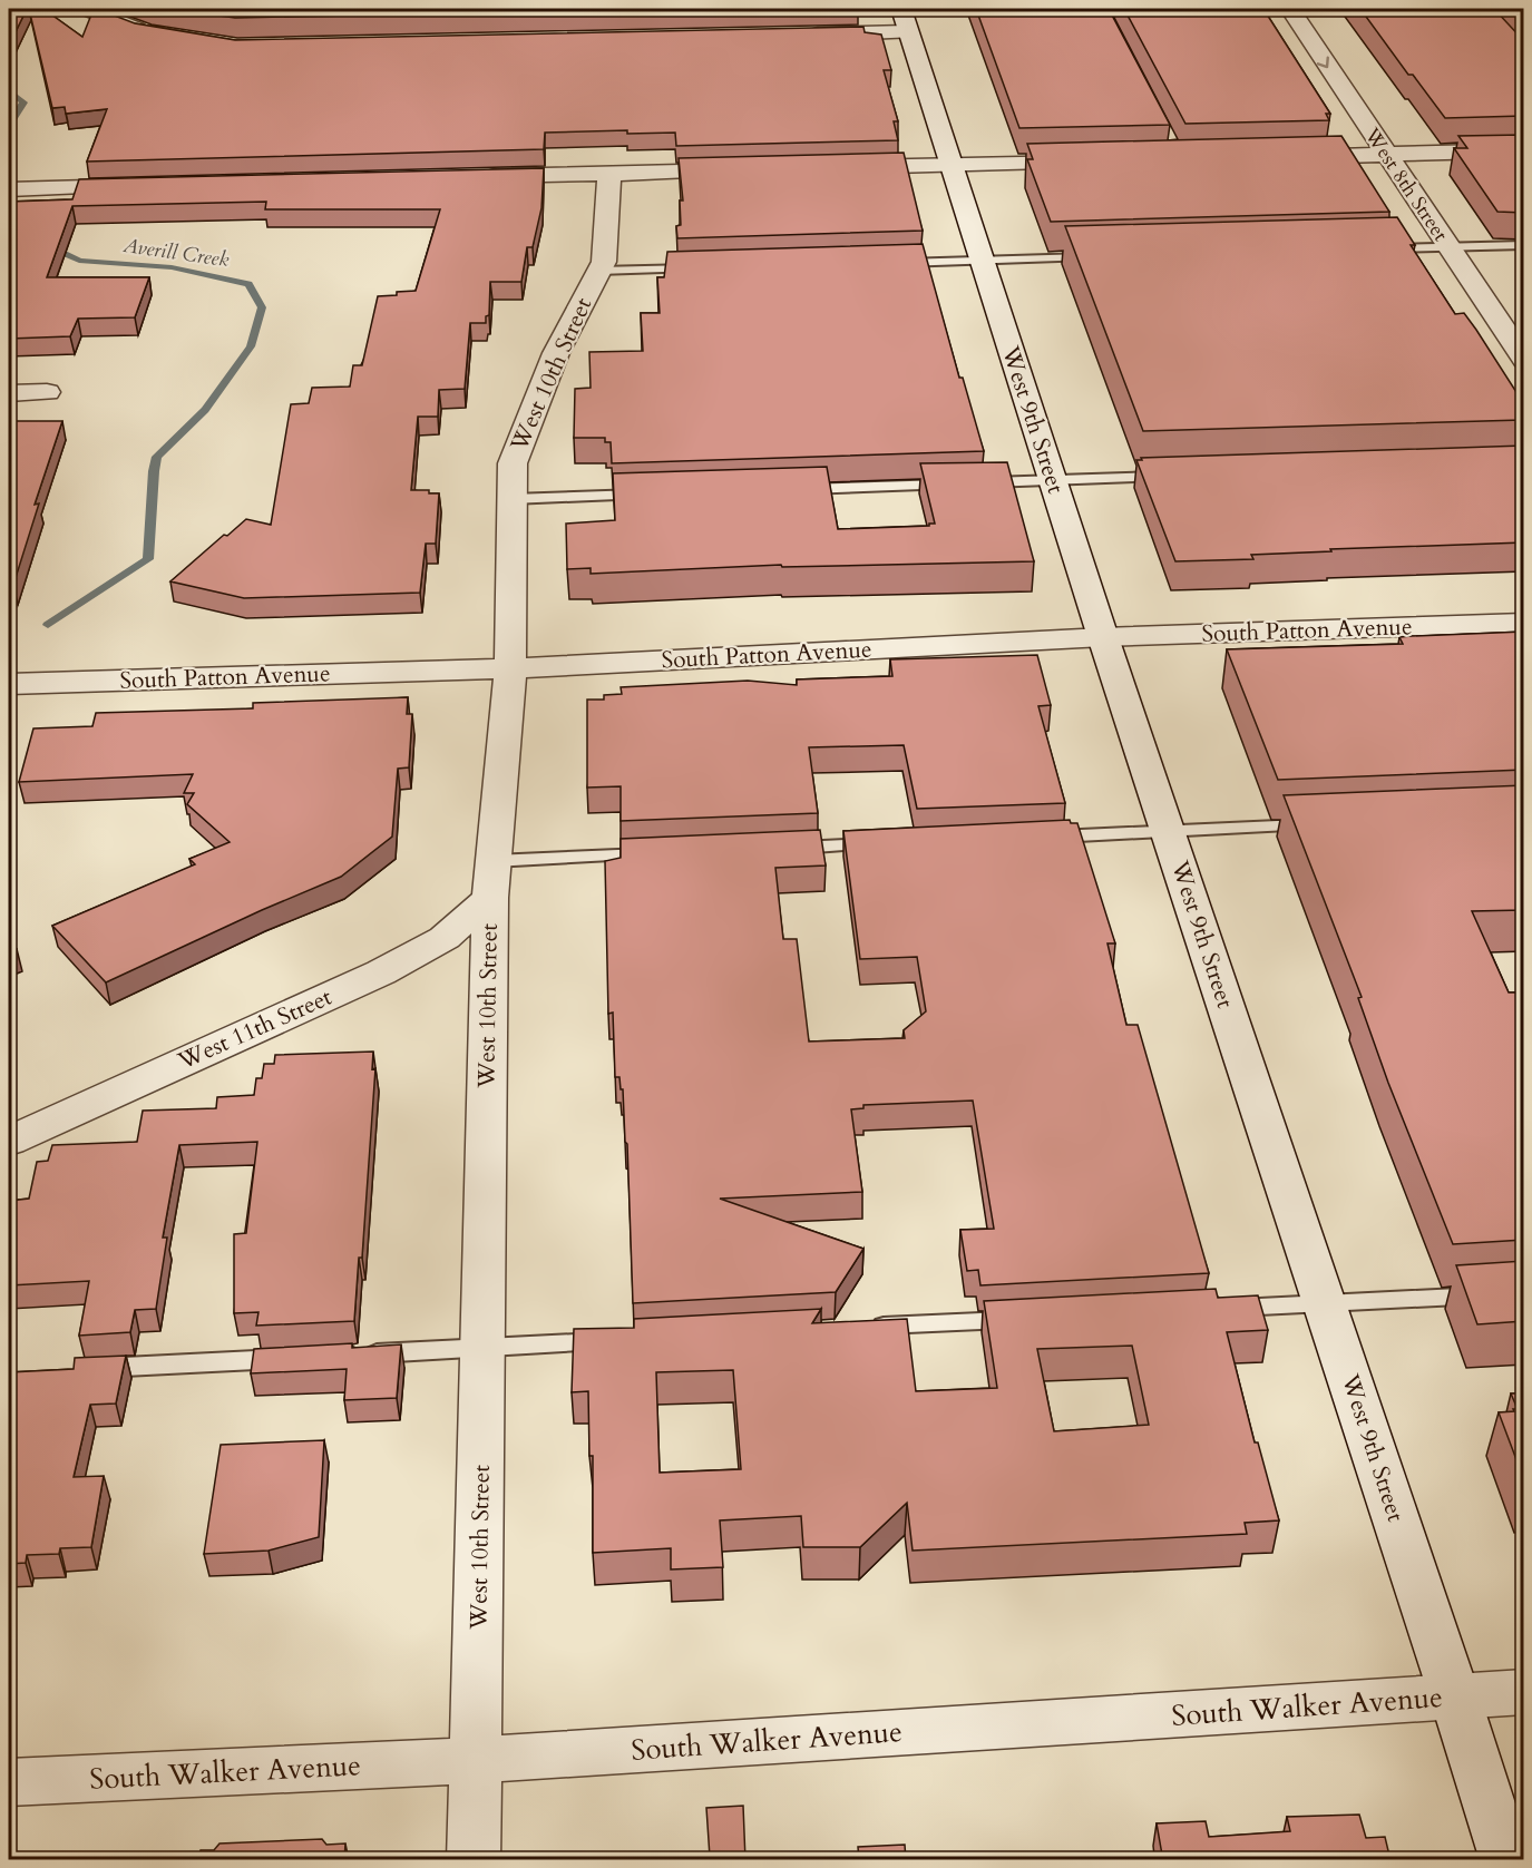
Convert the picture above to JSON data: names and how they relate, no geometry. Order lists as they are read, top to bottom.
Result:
{
  "streets": {
    "street": [
      "West 8th Street",
      "West 10th Street",
      "West 9th Street",
      "South Patton Avenue",
      "West 11th Street",
      "South Walker Avenue"
    ]
  },
  "crossings": [
    ["West 10th Street", "South Patton Avenue"],
    ["West 10th Street", "West 11th Street"],
    ["West 10th Street", "South Walker Avenue"],
    ["West 9th Street", "South Patton Avenue"],
    ["West 9th Street", "South Walker Avenue"]
  ],
  "one_way": ["West 8th Street"],
  "water": ["Averill Creek"]
}
